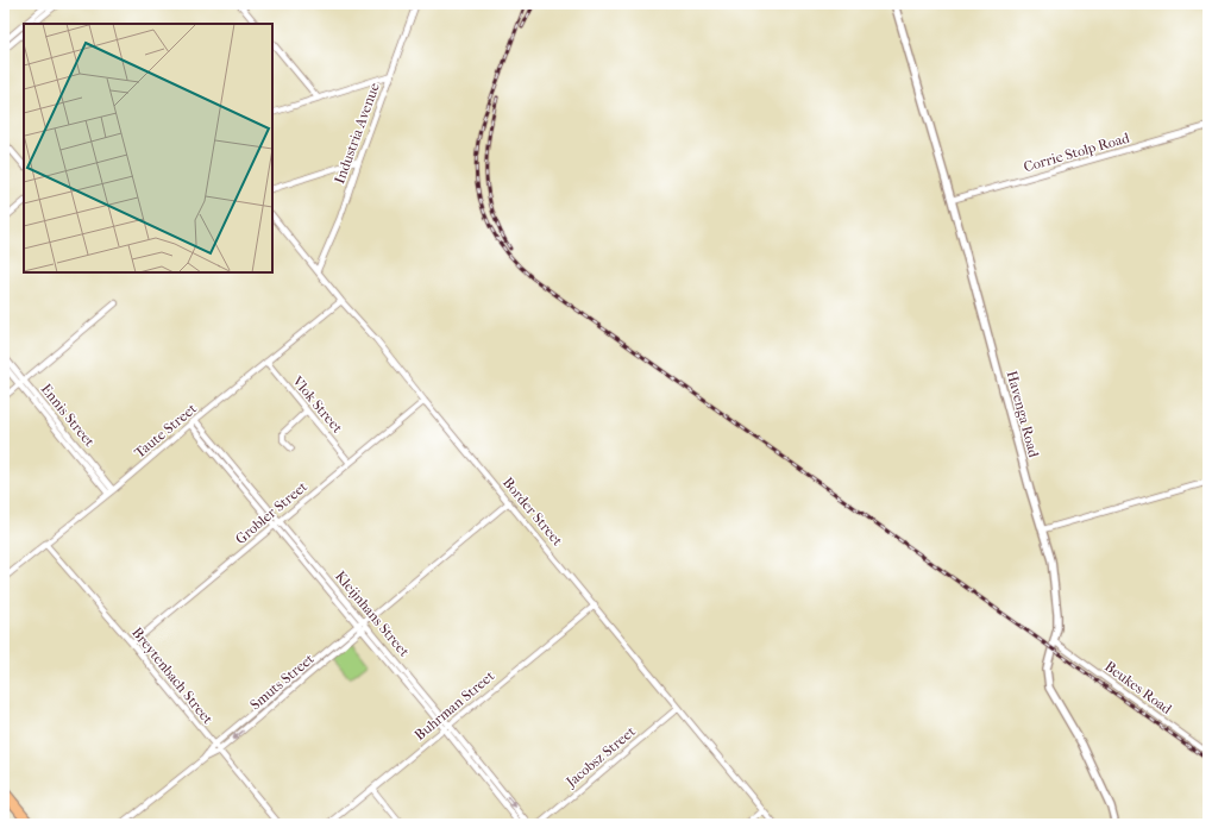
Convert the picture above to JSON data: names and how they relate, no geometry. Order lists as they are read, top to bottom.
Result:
{
  "streets": {
    "street": [
      "Industria Avenue",
      "Corrie Stolp Road",
      "Vlok Street",
      "Havenga Road",
      "Ennis Street",
      "Taute Street",
      "Border Street",
      "Grobler Street",
      "Kleijnhans Street",
      "Breytenbach Street",
      "Smuts Street",
      "Beukes Road",
      "Buhrman Street",
      "Jacobsz Street"
    ]
  },
  "crossings": [
    ["Industria Avenue", "Border Street"],
    ["Corrie Stolp Road", "Havenga Road"],
    ["Vlok Street", "Taute Street"],
    ["Vlok Street", "Grobler Street"],
    ["Havenga Road", "Beukes Road"],
    ["Ennis Street", "Taute Street"],
    ["Taute Street", "Border Street"],
    ["Taute Street", "Kleijnhans Street"],
    ["Taute Street", "Breytenbach Street"],
    ["Border Street", "Grobler Street"],
    ["Border Street", "Smuts Street"],
    ["Border Street", "Buhrman Street"],
    ["Border Street", "Jacobsz Street"],
    ["Grobler Street", "Kleijnhans Street"],
    ["Grobler Street", "Breytenbach Street"],
    ["Kleijnhans Street", "Smuts Street"],
    ["Kleijnhans Street", "Buhrman Street"],
    ["Breytenbach Street", "Smuts Street"]
  ]
}
